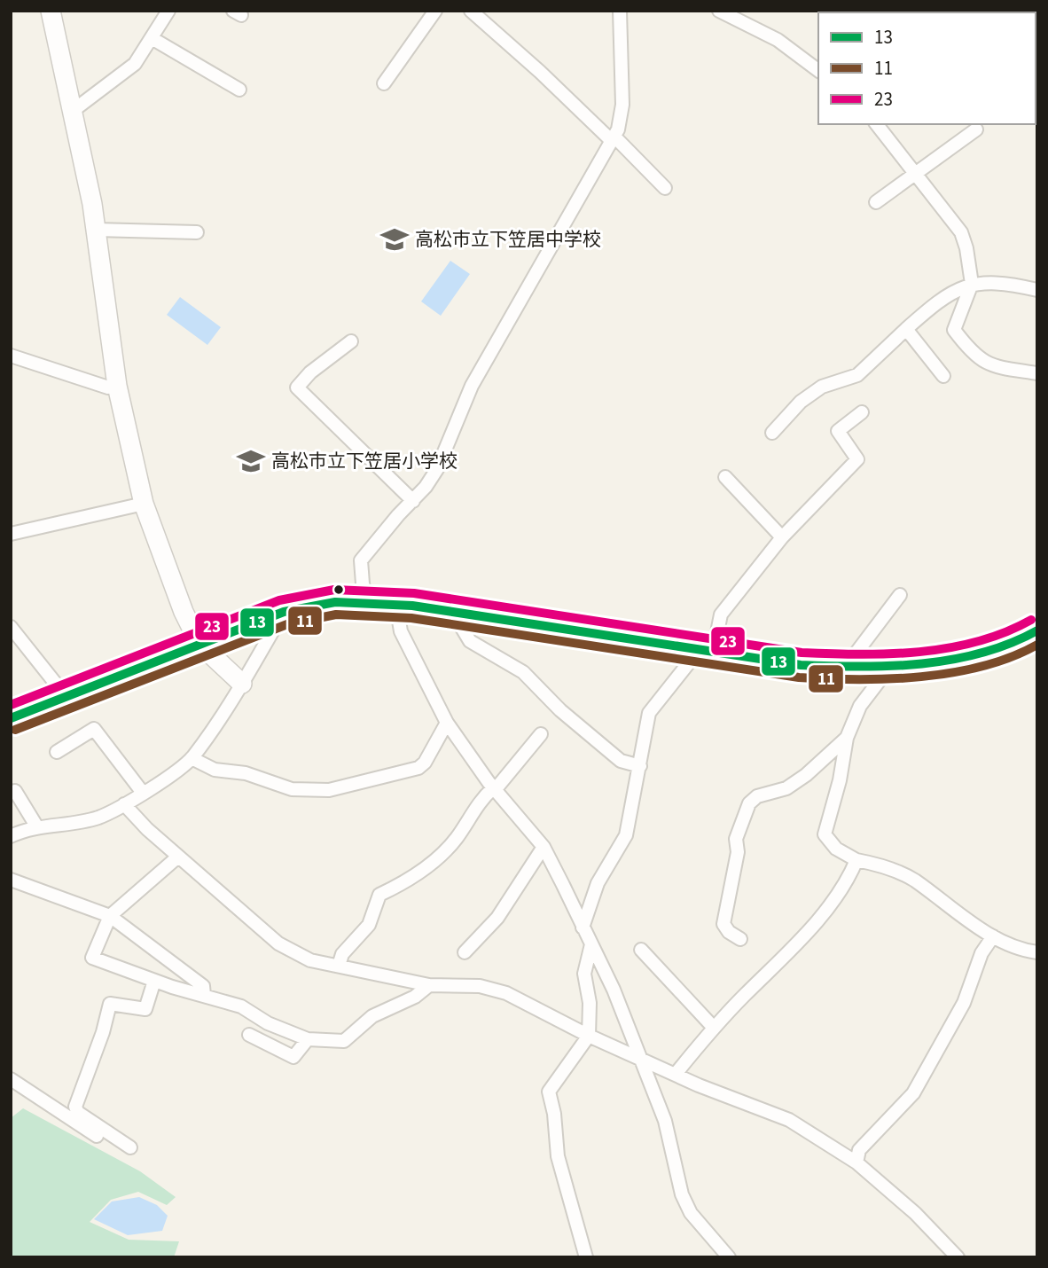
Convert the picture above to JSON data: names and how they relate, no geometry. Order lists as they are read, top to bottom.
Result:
{
  "places": {
    "school or university": ["高松市立下笠居中学校", "高松市立下笠居小学校"]
  },
  "lines": ["transit line 23", "transit line 13", "transit line 11"],
  "legend": ["13", "11", "23"]
}
